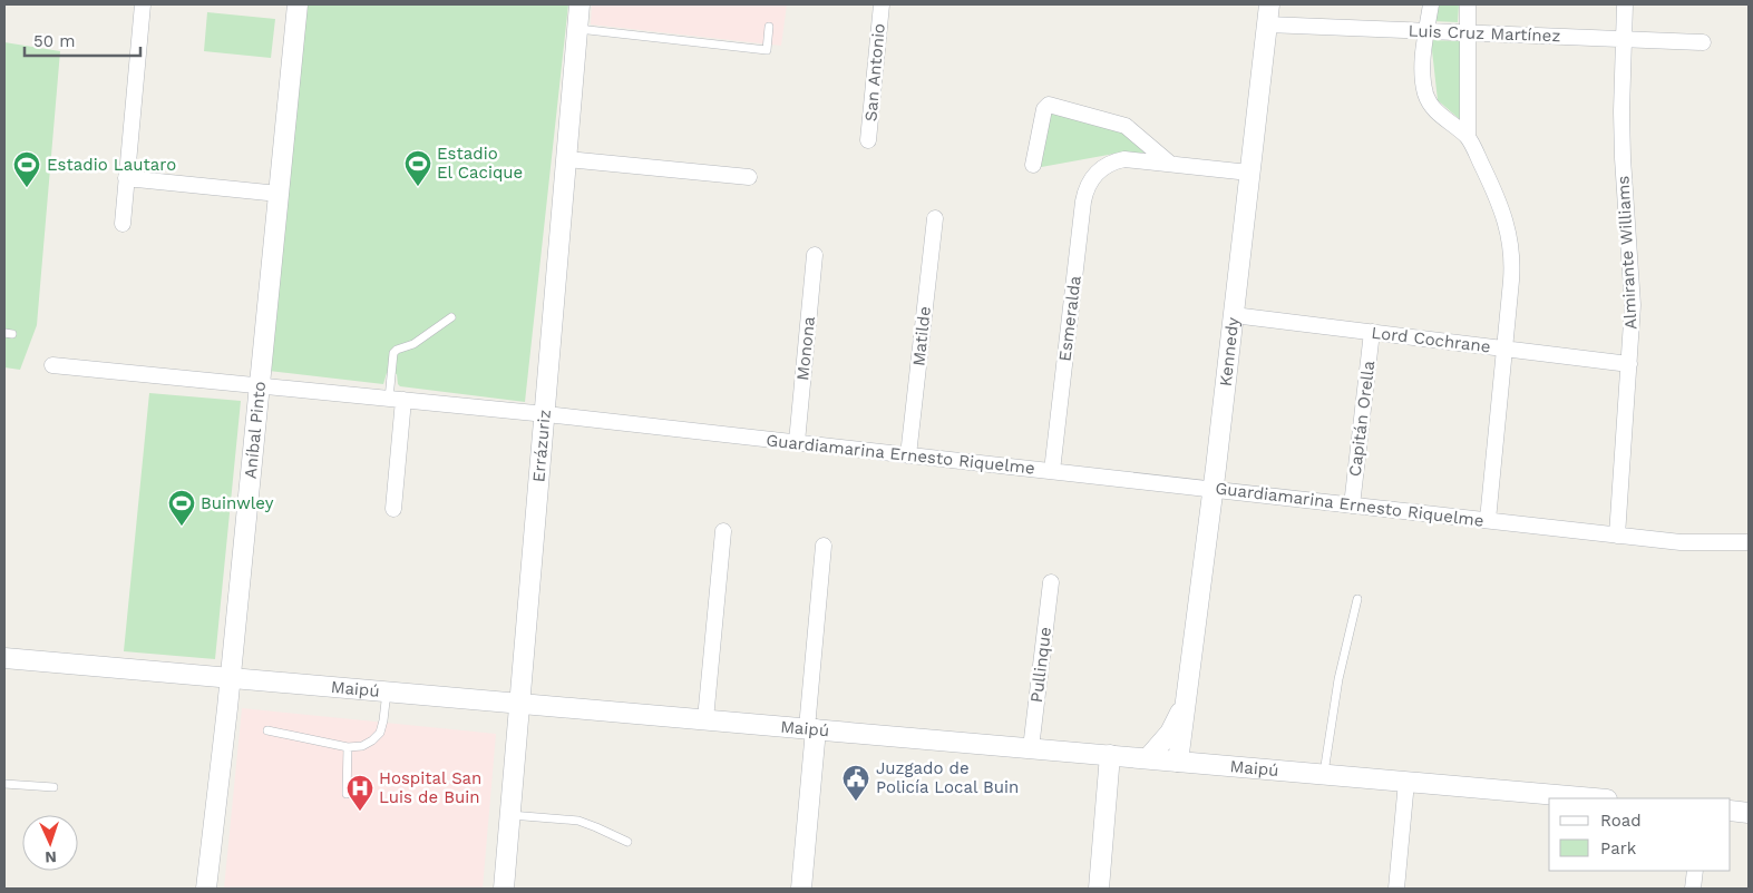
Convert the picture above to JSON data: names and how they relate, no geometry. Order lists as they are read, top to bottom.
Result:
{
  "streets": {
    "street": [
      "Luis Cruz Martínez",
      "San Antonio",
      "Almirante Williams",
      "Esmeralda",
      "Matilde",
      "Lord Cochrane",
      "Monona",
      "Kennedy",
      "Capitán Orella",
      "Aníbal Pinto",
      "Errázuriz",
      "Guardiamarina Ernesto Riquelme",
      "Pullinque",
      "Maipú"
    ]
  },
  "crossings": [
    ["Luis Cruz Martínez", "Almirante Williams"],
    ["Luis Cruz Martínez", "Kennedy"],
    ["Almirante Williams", "Lord Cochrane"],
    ["Almirante Williams", "Guardiamarina Ernesto Riquelme"],
    ["Esmeralda", "Guardiamarina Ernesto Riquelme"],
    ["Matilde", "Guardiamarina Ernesto Riquelme"],
    ["Lord Cochrane", "Kennedy"],
    ["Lord Cochrane", "Capitán Orella"],
    ["Monona", "Guardiamarina Ernesto Riquelme"],
    ["Kennedy", "Guardiamarina Ernesto Riquelme"],
    ["Kennedy", "Maipú"],
    ["Capitán Orella", "Guardiamarina Ernesto Riquelme"],
    ["Aníbal Pinto", "Guardiamarina Ernesto Riquelme"],
    ["Aníbal Pinto", "Maipú"],
    ["Errázuriz", "Guardiamarina Ernesto Riquelme"],
    ["Errázuriz", "Maipú"],
    ["Pullinque", "Maipú"]
  ],
  "places": {
    "sports": ["Estadio El Cacique", "Estadio Lautaro", "Buinwley"],
    "public building": ["Juzgado de Policía Local Buin"],
    "hospital": ["Hospital San Luis de Buin"]
  },
  "legend": ["Road", "Park"],
  "scale_bar": "50 m",
  "north": "bottom"
}
